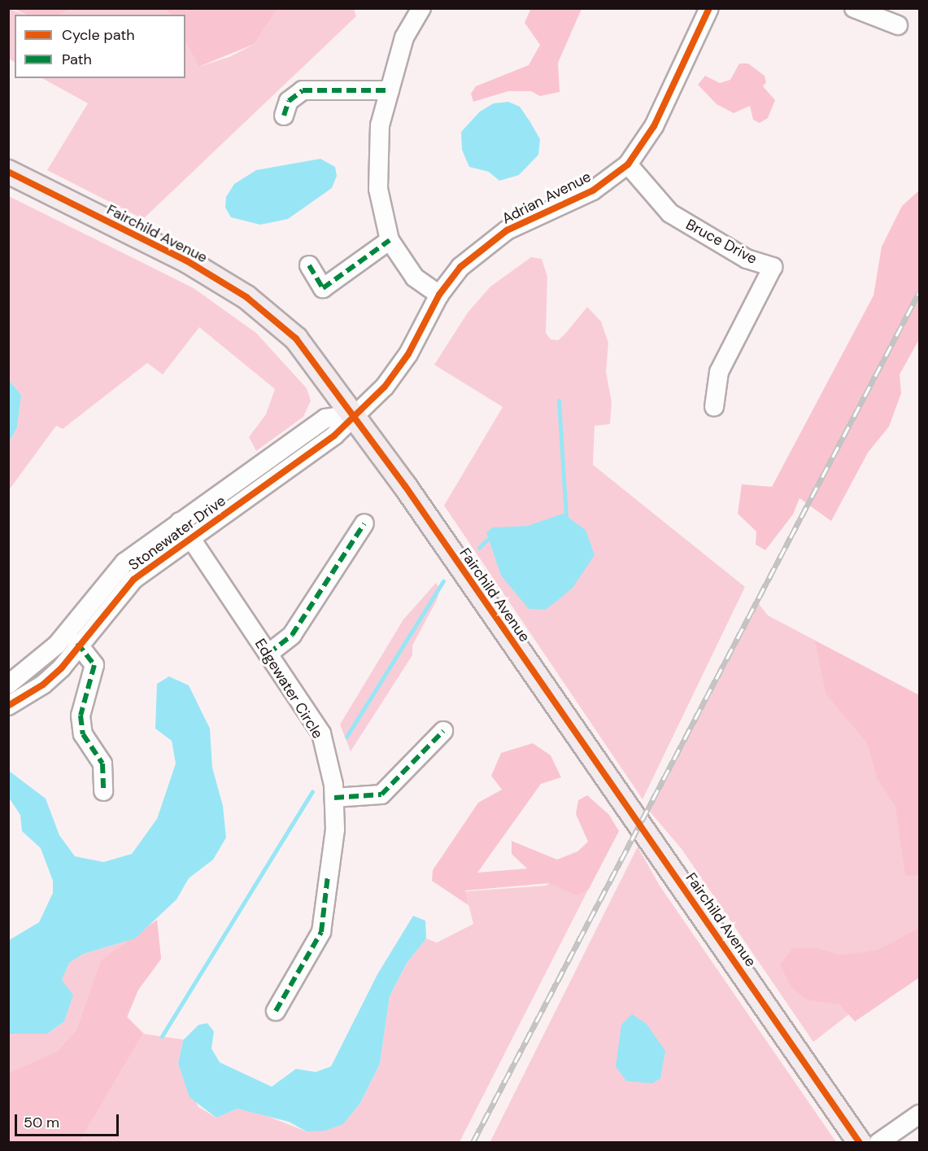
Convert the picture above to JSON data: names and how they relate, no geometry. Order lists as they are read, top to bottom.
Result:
{
  "streets": {
    "main road": ["Fairchild Avenue"],
    "street": [
      "Adrian Avenue",
      "Bruce Drive",
      "Stonewater Drive",
      "Edgewater Circle"
    ]
  },
  "crossings": [
    ["Adrian Avenue", "Fairchild Avenue"],
    ["Adrian Avenue", "Bruce Drive"],
    ["Adrian Avenue", "Stonewater Drive"],
    ["Fairchild Avenue", "Stonewater Drive"],
    ["Stonewater Drive", "Edgewater Circle"]
  ],
  "legend": ["Cycle path", "Path"],
  "scale_bar": "50 m"
}
